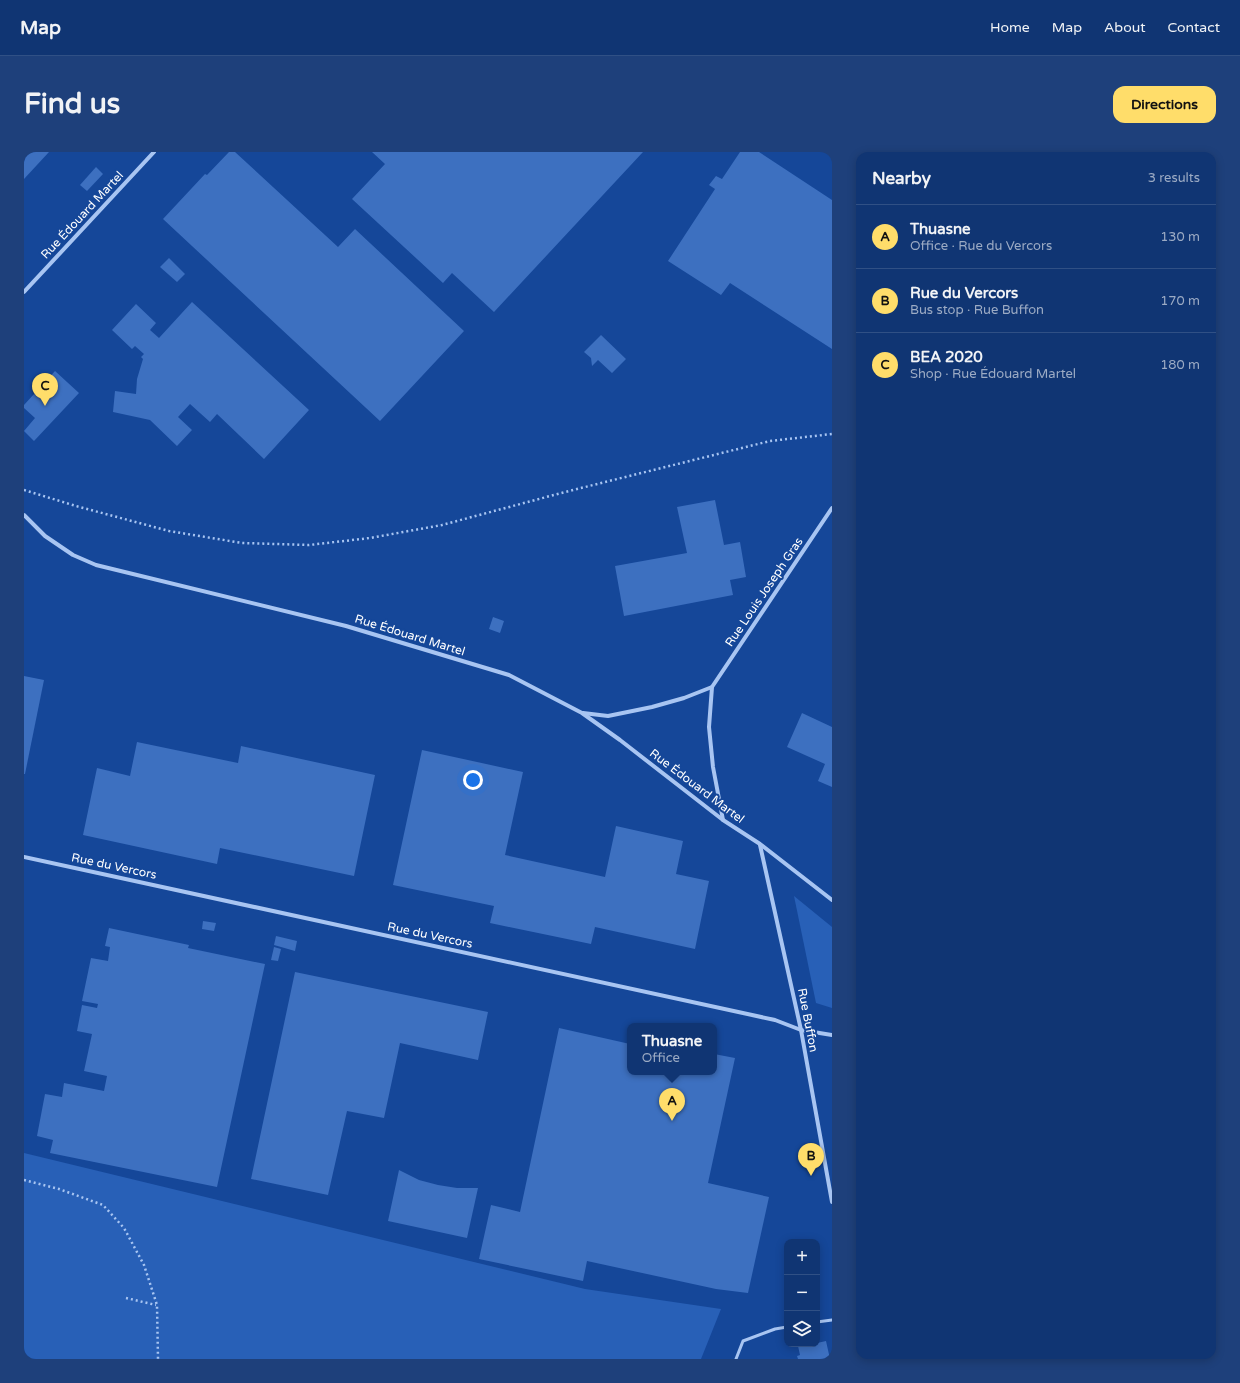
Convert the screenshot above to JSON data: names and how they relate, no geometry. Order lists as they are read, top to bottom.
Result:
{
  "streets": {
    "street": [
      "Rue Édouard Martel",
      "Rue Louis Joseph Gras",
      "Rue du Vercors",
      "Rue Buffon"
    ]
  },
  "crossings": [
    ["Rue Édouard Martel", "Rue Louis Joseph Gras"],
    ["Rue Édouard Martel", "Rue Buffon"],
    ["Rue du Vercors", "Rue Buffon"]
  ],
  "page": {
    "header": "Map",
    "nav": [
      "Home",
      "Map",
      "About",
      "Contact"
    ],
    "buttons": "Directions",
    "title": "Find us",
    "heading": ["Nearby", "3 results"],
    "list": [
      {
        "mark": "A",
        "name": "Thuasne",
        "note": "Office · Rue du Vercors",
        "value": "130 m"
      },
      {
        "mark": "B",
        "name": "Rue du Vercors",
        "note": "Bus stop · Rue Buffon",
        "value": "170 m"
      },
      {
        "mark": "C",
        "name": "BEA 2020",
        "note": "Shop · Rue Édouard Martel",
        "value": "180 m"
      }
    ],
    "pins": ["C", "A", "B"],
    "popup": ["Thuasne", "Office"],
    "map_buttons": ["+", "−"]
  }
}
